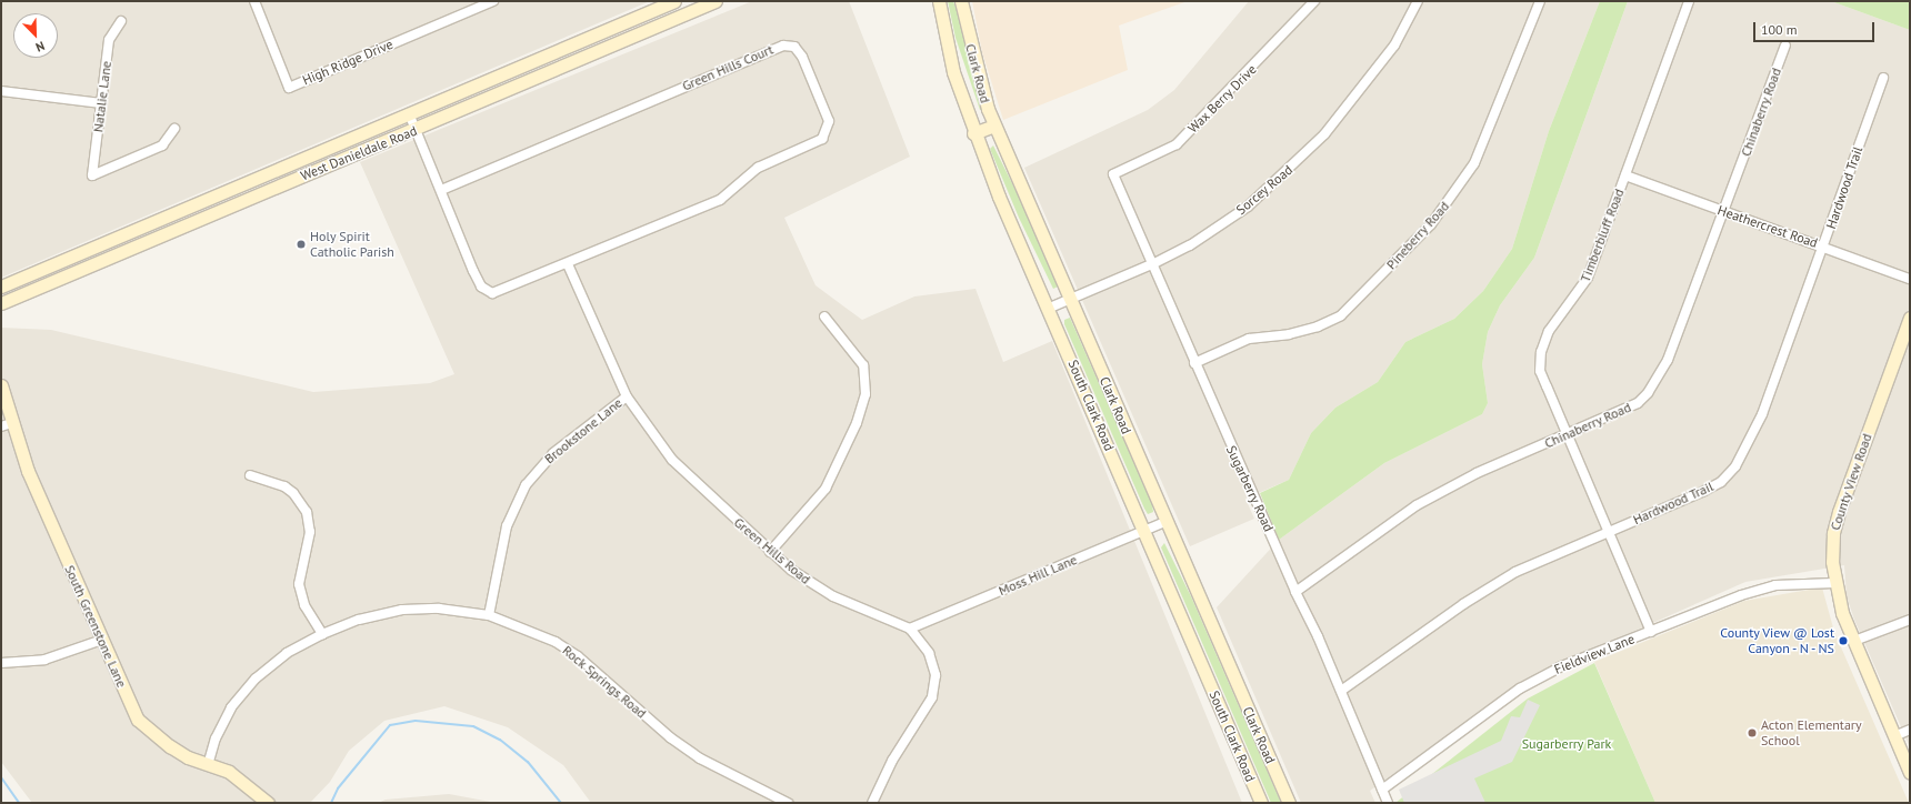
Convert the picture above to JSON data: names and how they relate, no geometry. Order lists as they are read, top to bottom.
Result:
{
  "streets": {
    "main road": [
      "Clark Road",
      "West Danieldale Road",
      "South Clark Road",
      "County View Road",
      "South Greenstone Lane"
    ],
    "street": [
      "High Ridge Drive",
      "Green Hills Court",
      "Natalie Lane",
      "Wax Berry Drive",
      "Chinaberry Road",
      "Hardwood Trail",
      "Sorcey Road",
      "Heathercrest Road",
      "Pineberry Road",
      "Timberbluff Road",
      "Brookstone Lane",
      "Sugarberry Road",
      "Green Hills Road",
      "Moss Hill Lane",
      "Fieldview Lane",
      "Rock Springs Road"
    ]
  },
  "crossings": [
    ["Green Hills Court", "West Danieldale Road"],
    ["Green Hills Court", "Green Hills Road"],
    ["Clark Road", "Sorcey Road"],
    ["Clark Road", "Moss Hill Lane"],
    ["Wax Berry Drive", "Sugarberry Road"],
    ["Chinaberry Road", "Heathercrest Road"],
    ["Chinaberry Road", "Timberbluff Road"],
    ["Chinaberry Road", "Sugarberry Road"],
    ["Hardwood Trail", "Heathercrest Road"],
    ["Hardwood Trail", "Timberbluff Road"],
    ["Hardwood Trail", "Sugarberry Road"],
    ["Sorcey Road", "South Clark Road"],
    ["Sorcey Road", "Sugarberry Road"],
    ["Heathercrest Road", "Timberbluff Road"],
    ["Pineberry Road", "Sugarberry Road"],
    ["Timberbluff Road", "Fieldview Lane"],
    ["South Clark Road", "Moss Hill Lane"],
    ["Brookstone Lane", "Green Hills Road"],
    ["Brookstone Lane", "Rock Springs Road"],
    ["County View Road", "Fieldview Lane"],
    ["Sugarberry Road", "Fieldview Lane"],
    ["Green Hills Road", "Moss Hill Lane"],
    ["South Greenstone Lane", "Rock Springs Road"]
  ],
  "parks": ["Sugarberry Park"],
  "places": ["Holy Spirit Catholic Parish", "County View @ Lost Canyon - N - NS", "Acton Elementary School"],
  "scale_bar": "100 m",
  "north": "bottom right"
}
